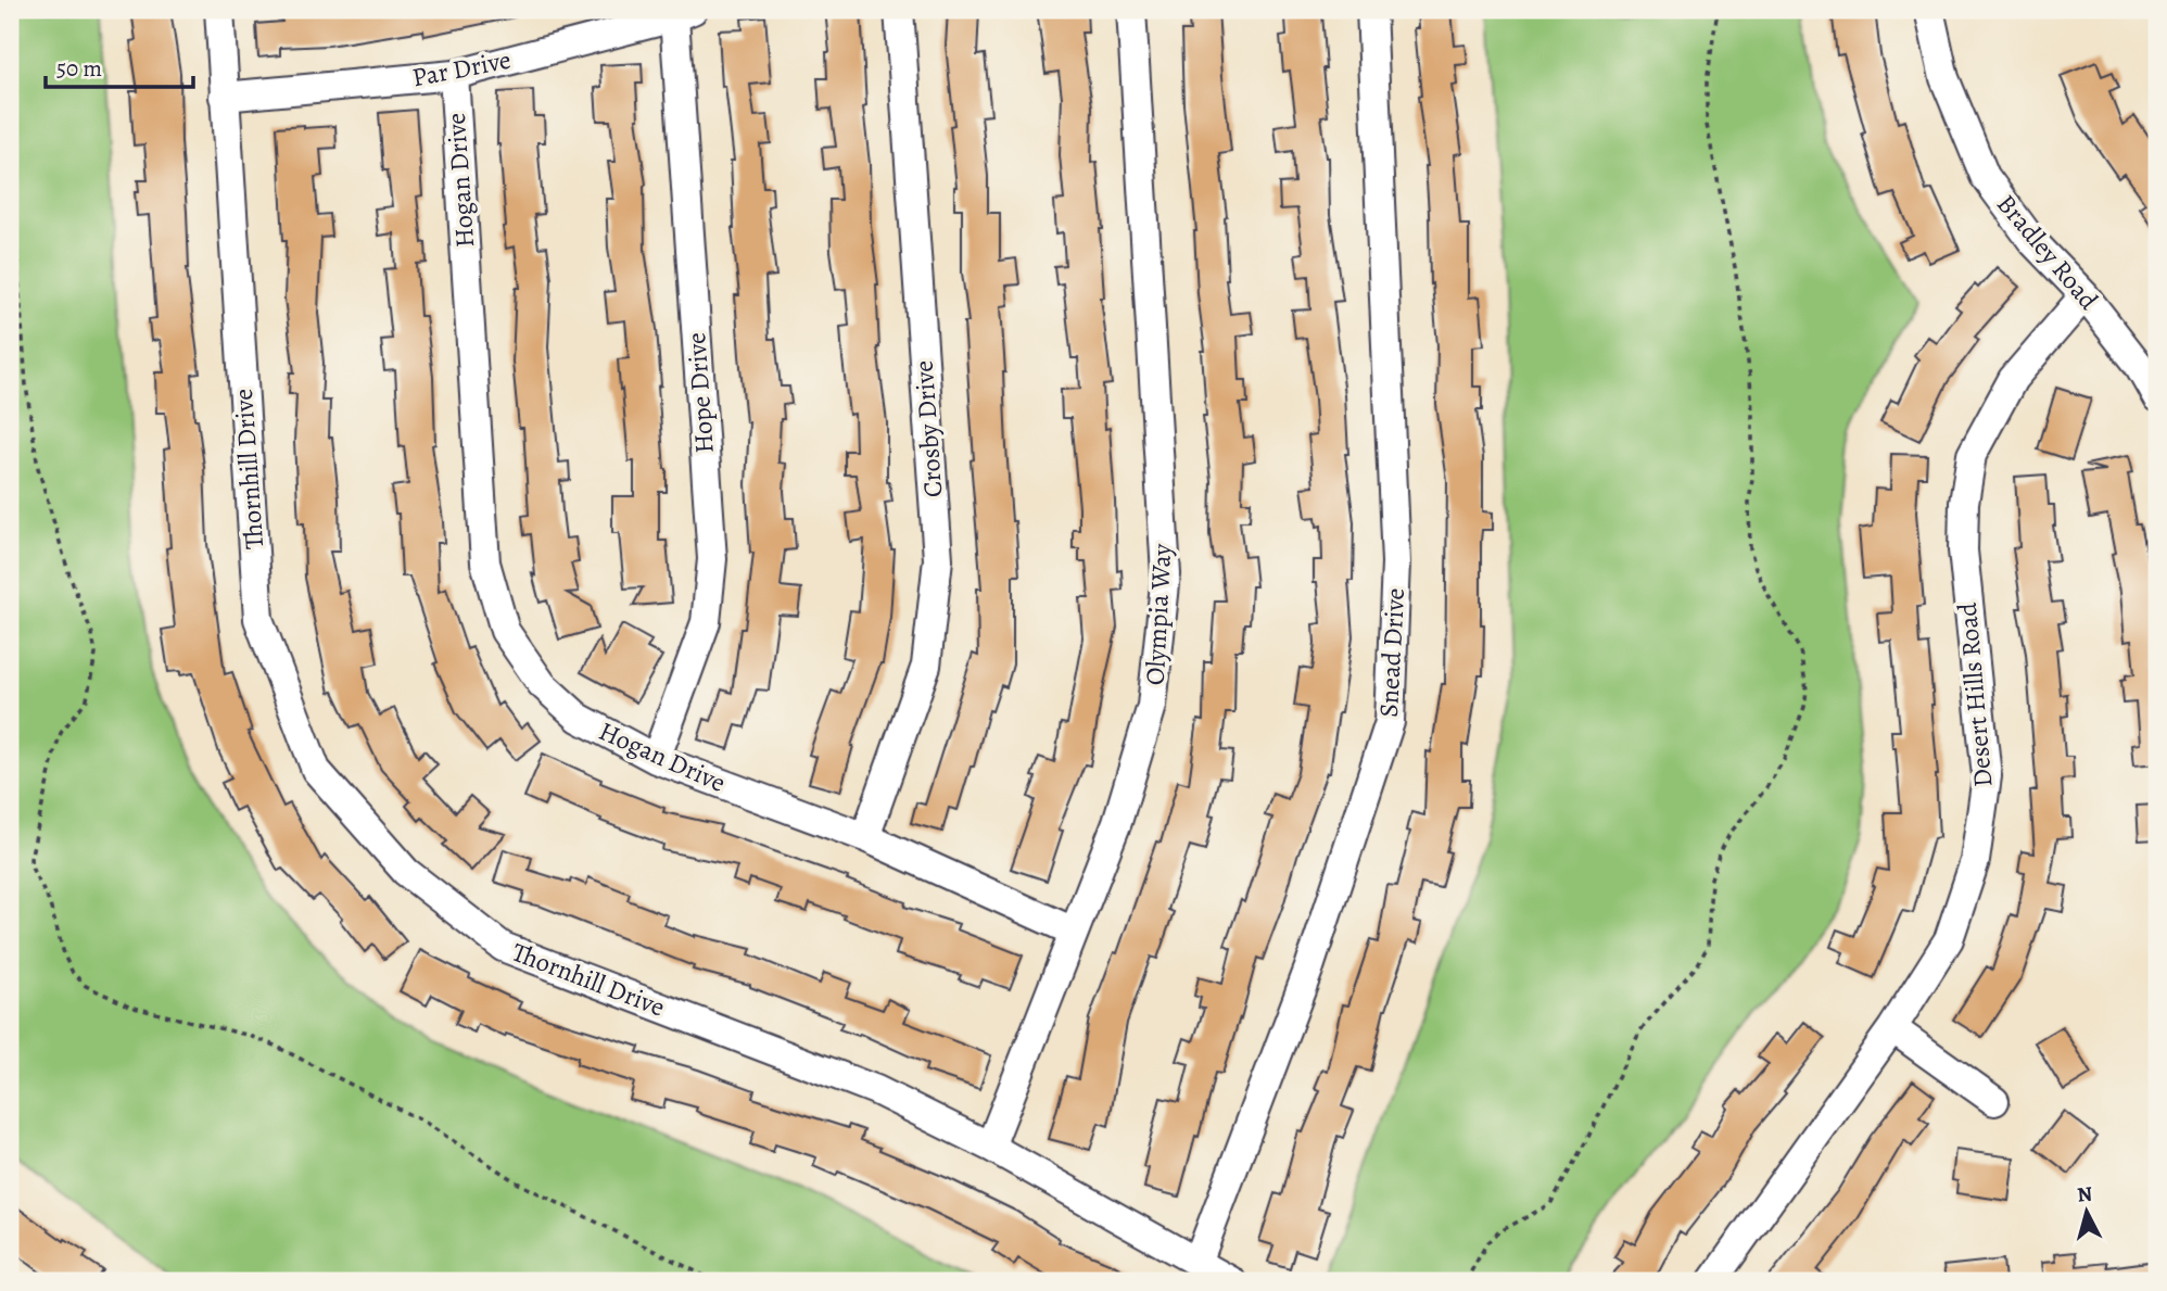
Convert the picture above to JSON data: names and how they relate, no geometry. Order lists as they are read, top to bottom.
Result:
{
  "streets": {
    "street": [
      "Par Drive",
      "Hogan Drive",
      "Bradley Road",
      "Hope Drive",
      "Crosby Drive",
      "Thornhill Drive",
      "Olympia Way",
      "Snead Drive",
      "Desert Hills Road"
    ]
  },
  "crossings": [
    ["Par Drive", "Hogan Drive"],
    ["Par Drive", "Hope Drive"],
    ["Par Drive", "Thornhill Drive"],
    ["Hogan Drive", "Hope Drive"],
    ["Hogan Drive", "Crosby Drive"],
    ["Hogan Drive", "Olympia Way"],
    ["Bradley Road", "Desert Hills Road"],
    ["Thornhill Drive", "Olympia Way"],
    ["Thornhill Drive", "Snead Drive"]
  ],
  "scale_bar": "50 m",
  "north": "top"
}
